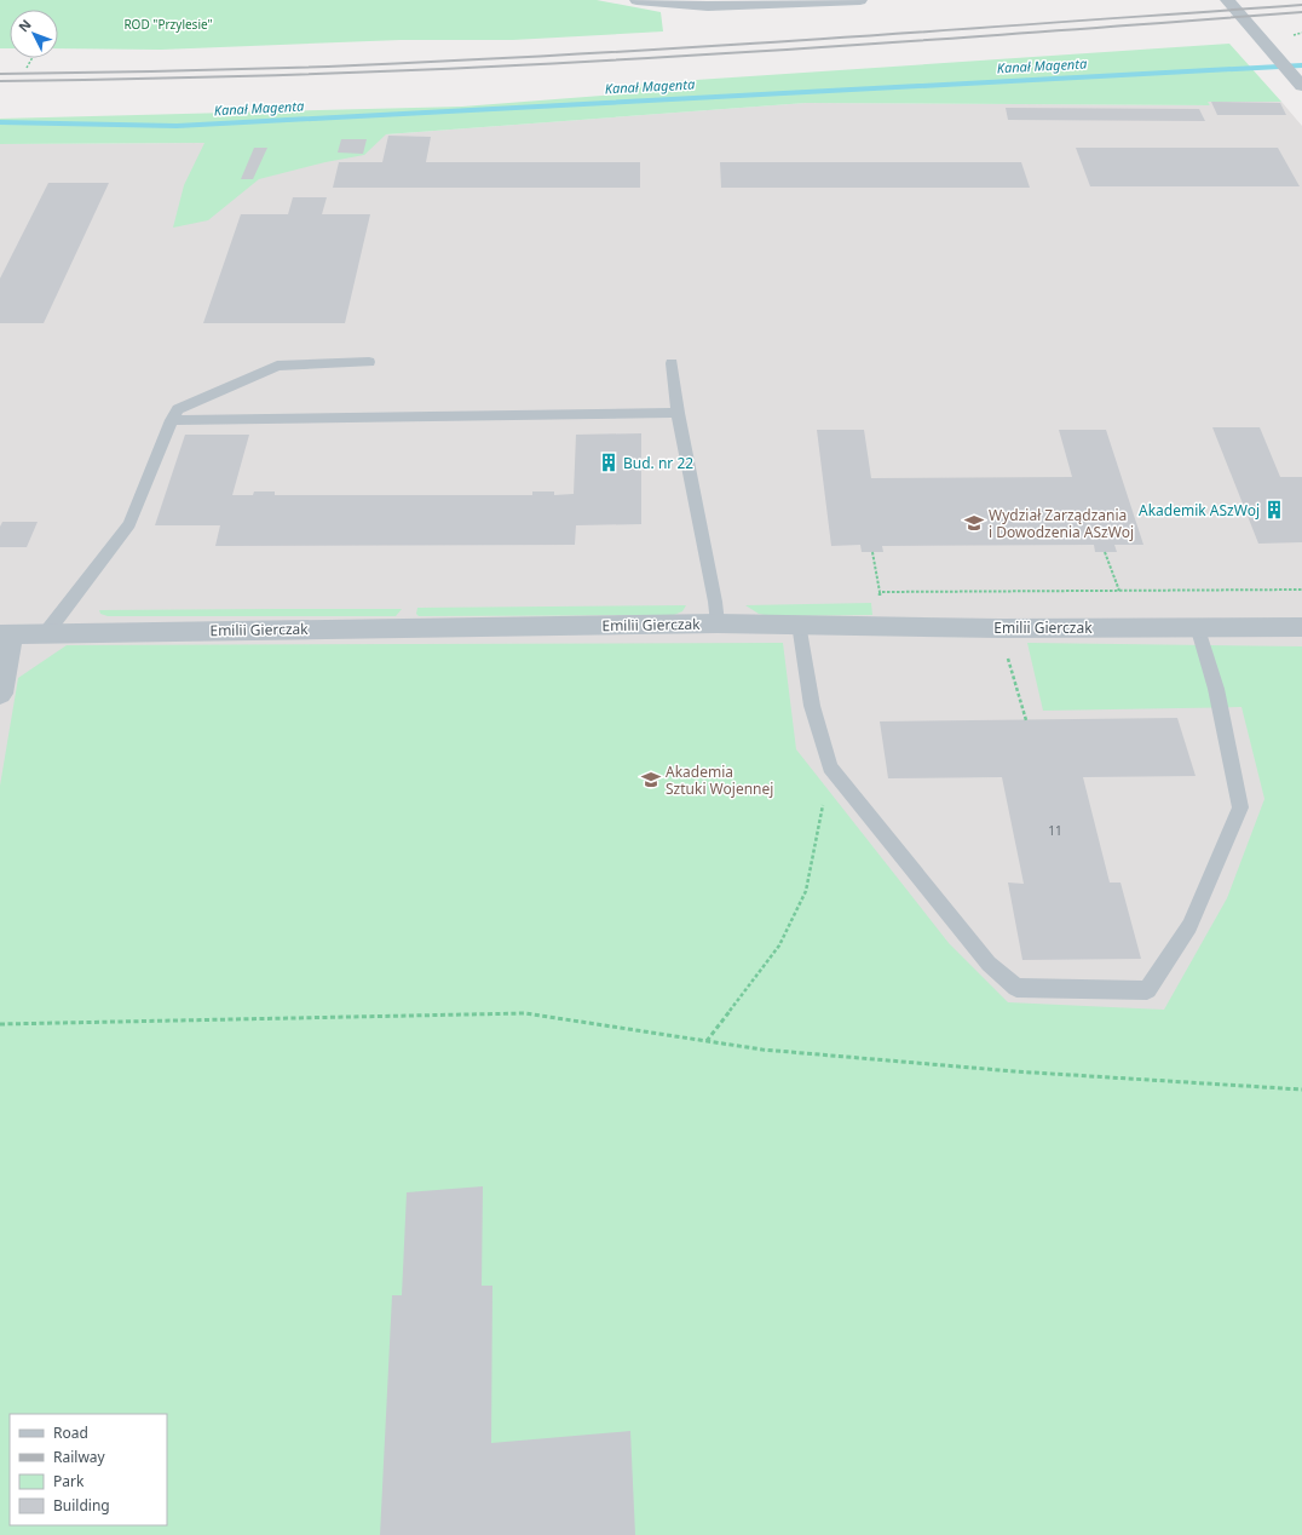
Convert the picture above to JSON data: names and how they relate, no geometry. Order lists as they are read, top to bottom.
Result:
{
  "streets": {
    "street": ["Emilii Gierczak"]
  },
  "water": ["Kanał Magenta"],
  "parks": ["ROD \"Przylesie\""],
  "places": {
    "building": ["Bud. nr 22", "Akademik ASzWoj"],
    "school or university": ["Wydział Zarządzania i Dowodzenia ASzWoj", "Akademia Sztuki Wojennej"]
  },
  "house_numbers": ["11"],
  "legend": [
    "Road",
    "Railway",
    "Park",
    "Building"
  ],
  "north": "top left"
}
